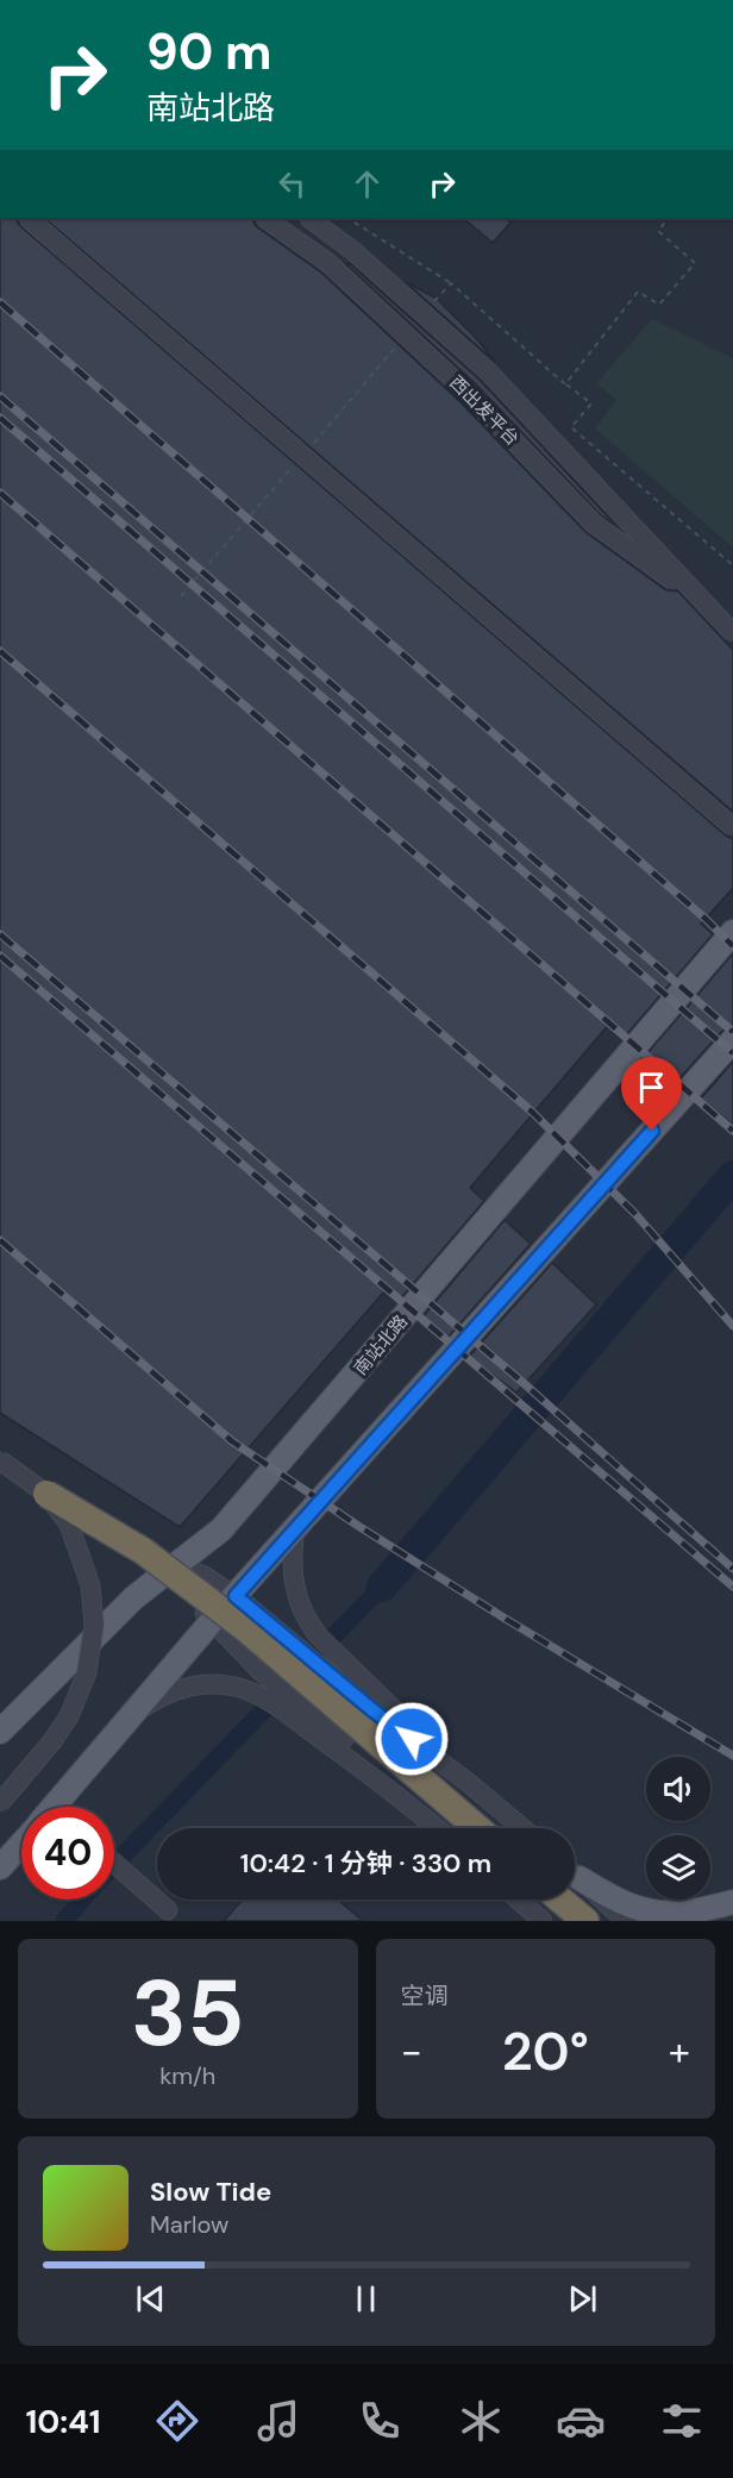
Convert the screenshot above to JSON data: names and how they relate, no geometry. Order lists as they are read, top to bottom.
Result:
{
  "streets": {
    "main road": ["南站北路"],
    "street": ["西出发平台"]
  },
  "page": {
    "turn": ["90 m", "南站北路"],
    "limit": "40",
    "trip": "10:42 · 1 分钟 · 330 m",
    "tile": [
      ["35", "km/h"],
      "空调"
    ],
    "heat": ["−", "20°", "+"],
    "song": ["Slow Tide", "Marlow"],
    "tabs": "10:41"
  }
}
